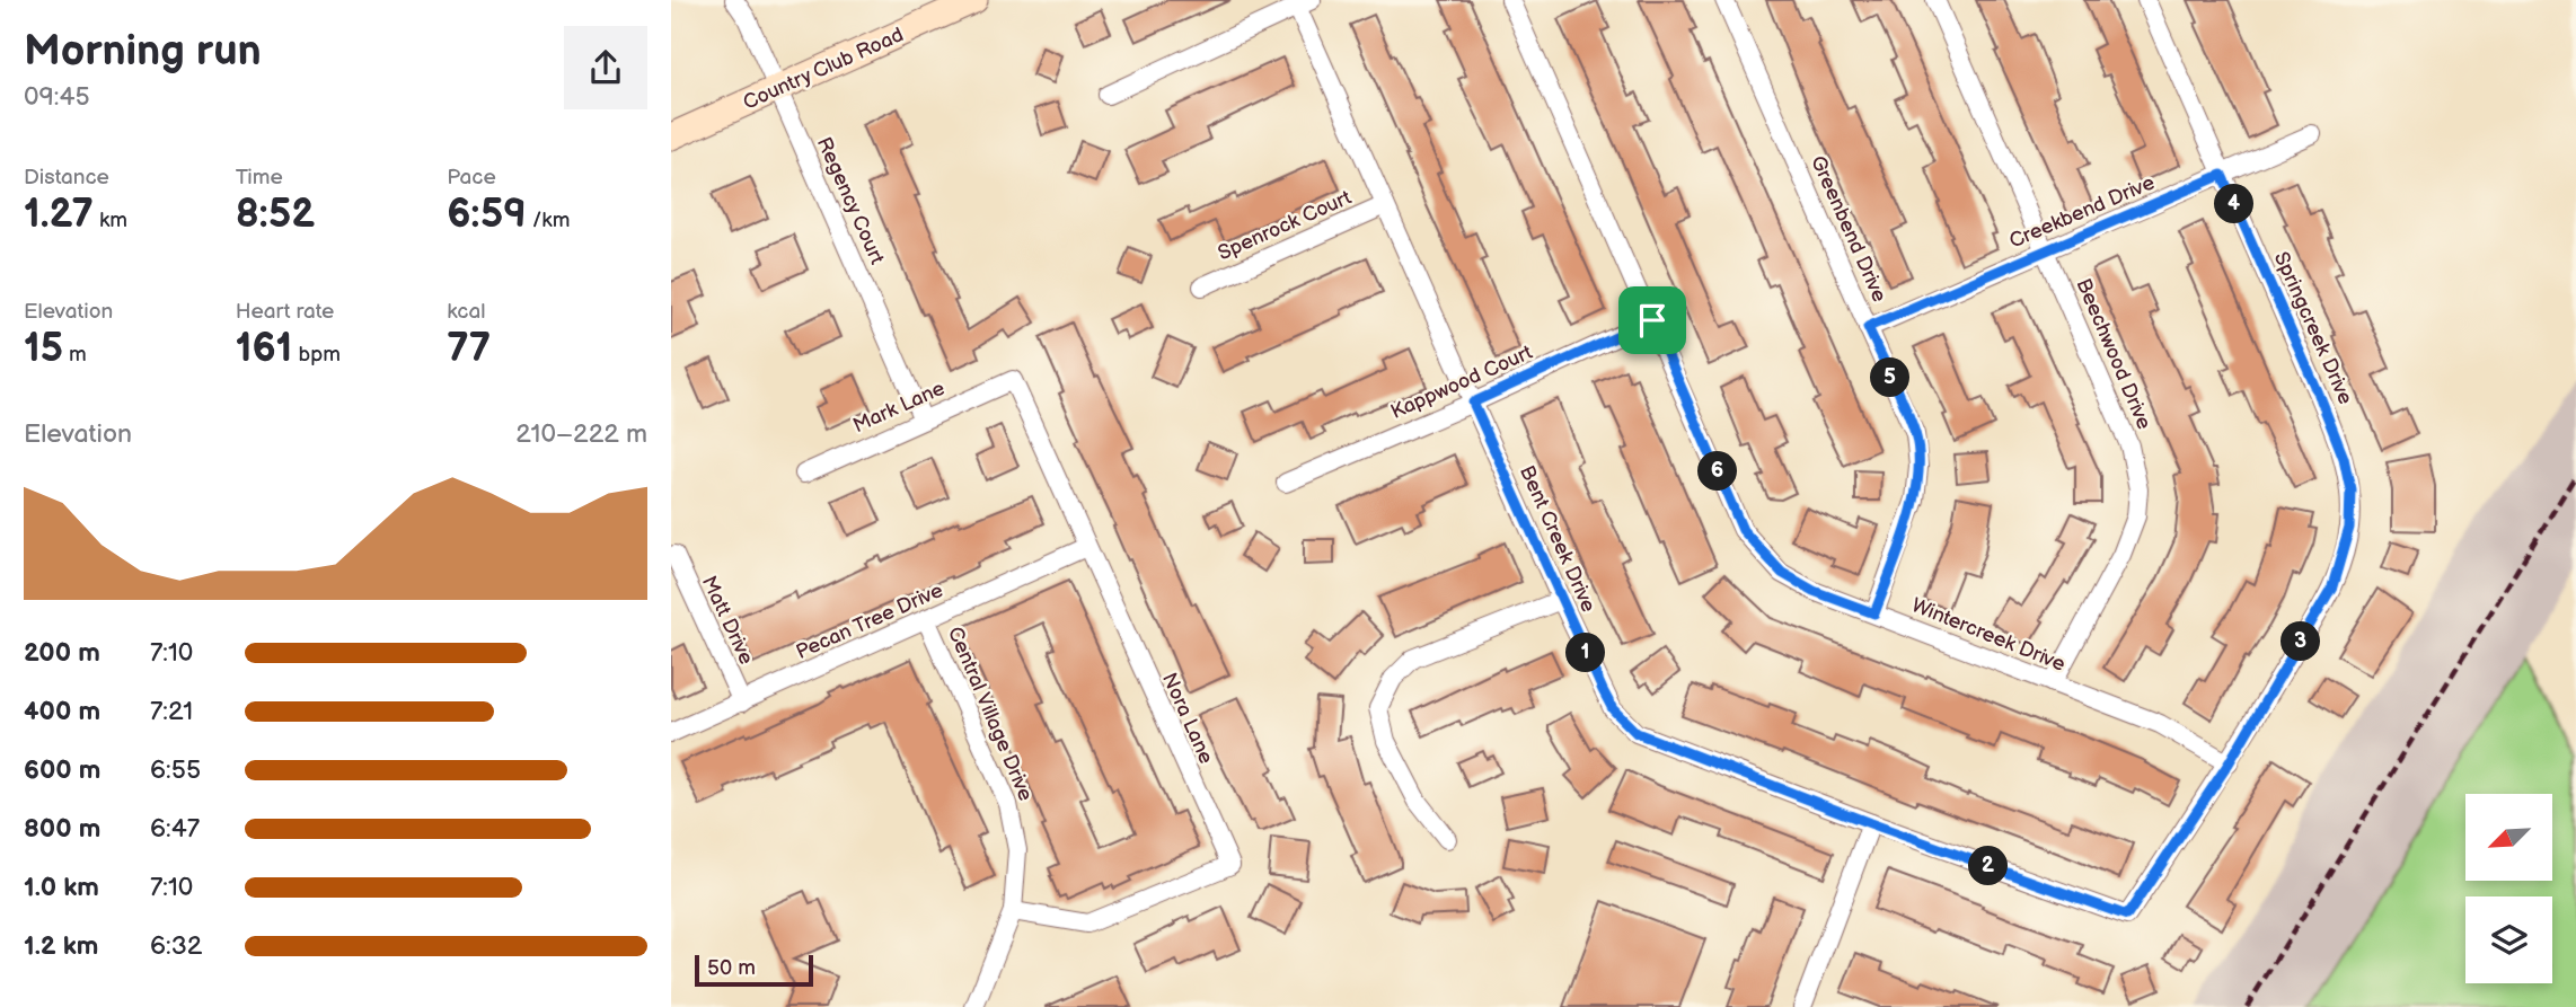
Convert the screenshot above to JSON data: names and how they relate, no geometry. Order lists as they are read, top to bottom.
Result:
{
  "streets": {
    "main road": ["Country Club Road"],
    "street": [
      "Regency Court",
      "Creekbend Drive",
      "Spenrock Court",
      "Greenbend Drive",
      "Springcreek Drive",
      "Beechwood Drive",
      "Kappwood Court",
      "Mark Lane",
      "Bent Creek Drive",
      "Matt Drive",
      "Pecan Tree Drive",
      "Wintercreek Drive",
      "Central Village Drive",
      "Nora Lane"
    ]
  },
  "crossings": [
    ["Country Club Road", "Regency Court"],
    ["Regency Court", "Mark Lane"],
    ["Creekbend Drive", "Greenbend Drive"],
    ["Creekbend Drive", "Springcreek Drive"],
    ["Creekbend Drive", "Beechwood Drive"],
    ["Spenrock Court", "Bent Creek Drive"],
    ["Greenbend Drive", "Wintercreek Drive"],
    ["Springcreek Drive", "Bent Creek Drive"],
    ["Springcreek Drive", "Wintercreek Drive"],
    ["Beechwood Drive", "Wintercreek Drive"],
    ["Kappwood Court", "Bent Creek Drive"],
    ["Kappwood Court", "Wintercreek Drive"],
    ["Mark Lane", "Nora Lane"],
    ["Matt Drive", "Pecan Tree Drive"],
    ["Pecan Tree Drive", "Central Village Drive"],
    ["Pecan Tree Drive", "Nora Lane"],
    ["Central Village Drive", "Nora Lane"]
  ],
  "scale_bar": "50 m",
  "north": "bottom left",
  "page": {
    "heading": ["Morning run", "09:45"],
    "stats": [
      ["Distance", "1.27 km"],
      ["Time", "8:52"],
      ["Pace", "6:59 /km"],
      ["Elevation", "15 m"],
      ["Heart rate", "161 bpm"],
      ["kcal", "77"]
    ],
    "pins": [
      "4",
      "5",
      "6",
      "3",
      "1",
      "2"
    ],
    "chart": ["Elevation", "210–222 m"],
    "list": [
      {
        "name": "200 m",
        "note": "7:10"
      },
      {
        "name": "400 m",
        "note": "7:21"
      },
      {
        "name": "600 m",
        "note": "6:55"
      },
      {
        "name": "800 m",
        "note": "6:47"
      },
      {
        "name": "1.0 km",
        "note": "7:10"
      },
      {
        "name": "1.2 km",
        "note": "6:32"
      }
    ],
    "scale": "50 m"
  }
}
